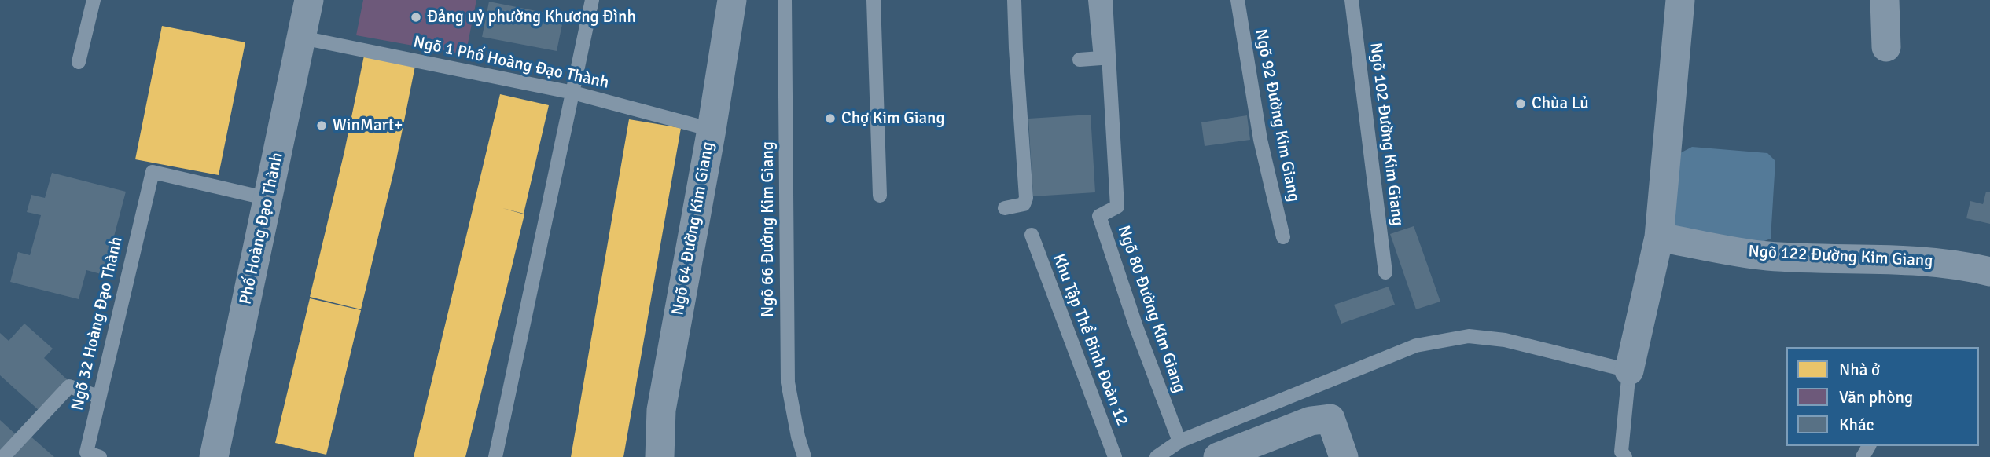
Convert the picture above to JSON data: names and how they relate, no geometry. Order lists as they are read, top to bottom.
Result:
{
  "streets": {
    "street": ["Phố Hoàng Đạo Thành", "Ngõ 64 Đường Kim Giang", "Ngõ 122 Đường Kim Giang"],
    "lane": [
      "Ngõ 1 Phố Hoàng Đạo Thành",
      "Ngõ 92 Đường Kim Giang",
      "Ngõ 102 Đường Kim Giang",
      "Ngõ 66 Đường Kim Giang",
      "Ngõ 80 Đường Kim Giang",
      "Ngõ 32 Hoàng Đạo Thành",
      "Khu Tập Thể Binh Đoàn 12"
    ]
  },
  "crossings": [
    ["Ngõ 1 Phố Hoàng Đạo Thành", "Phố Hoàng Đạo Thành"],
    ["Ngõ 1 Phố Hoàng Đạo Thành", "Ngõ 64 Đường Kim Giang"],
    ["Phố Hoàng Đạo Thành", "Ngõ 32 Hoàng Đạo Thành"]
  ],
  "places": [
    "Đảng uỷ phường Khương Đình",
    "Chùa Lủ",
    "Chợ Kim Giang",
    "WinMart+"
  ],
  "legend": ["Nhà ở", "Văn phòng", "Khác"]
}
